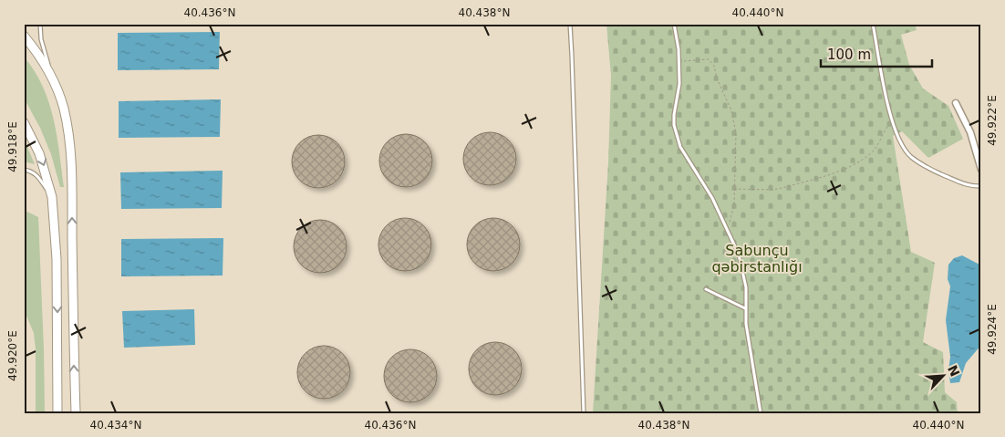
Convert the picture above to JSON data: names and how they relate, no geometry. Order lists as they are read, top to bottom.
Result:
{
  "parks": ["Sabunçu qəbirstanlığı"],
  "scale_bar": "100 m",
  "north": "top right",
  "coordinates": [
    "40.436°N",
    "40.438°N",
    "40.440°N",
    "49.922°E",
    "49.918°E",
    "49.924°E",
    "49.920°E",
    "40.434°N"
  ]
}
